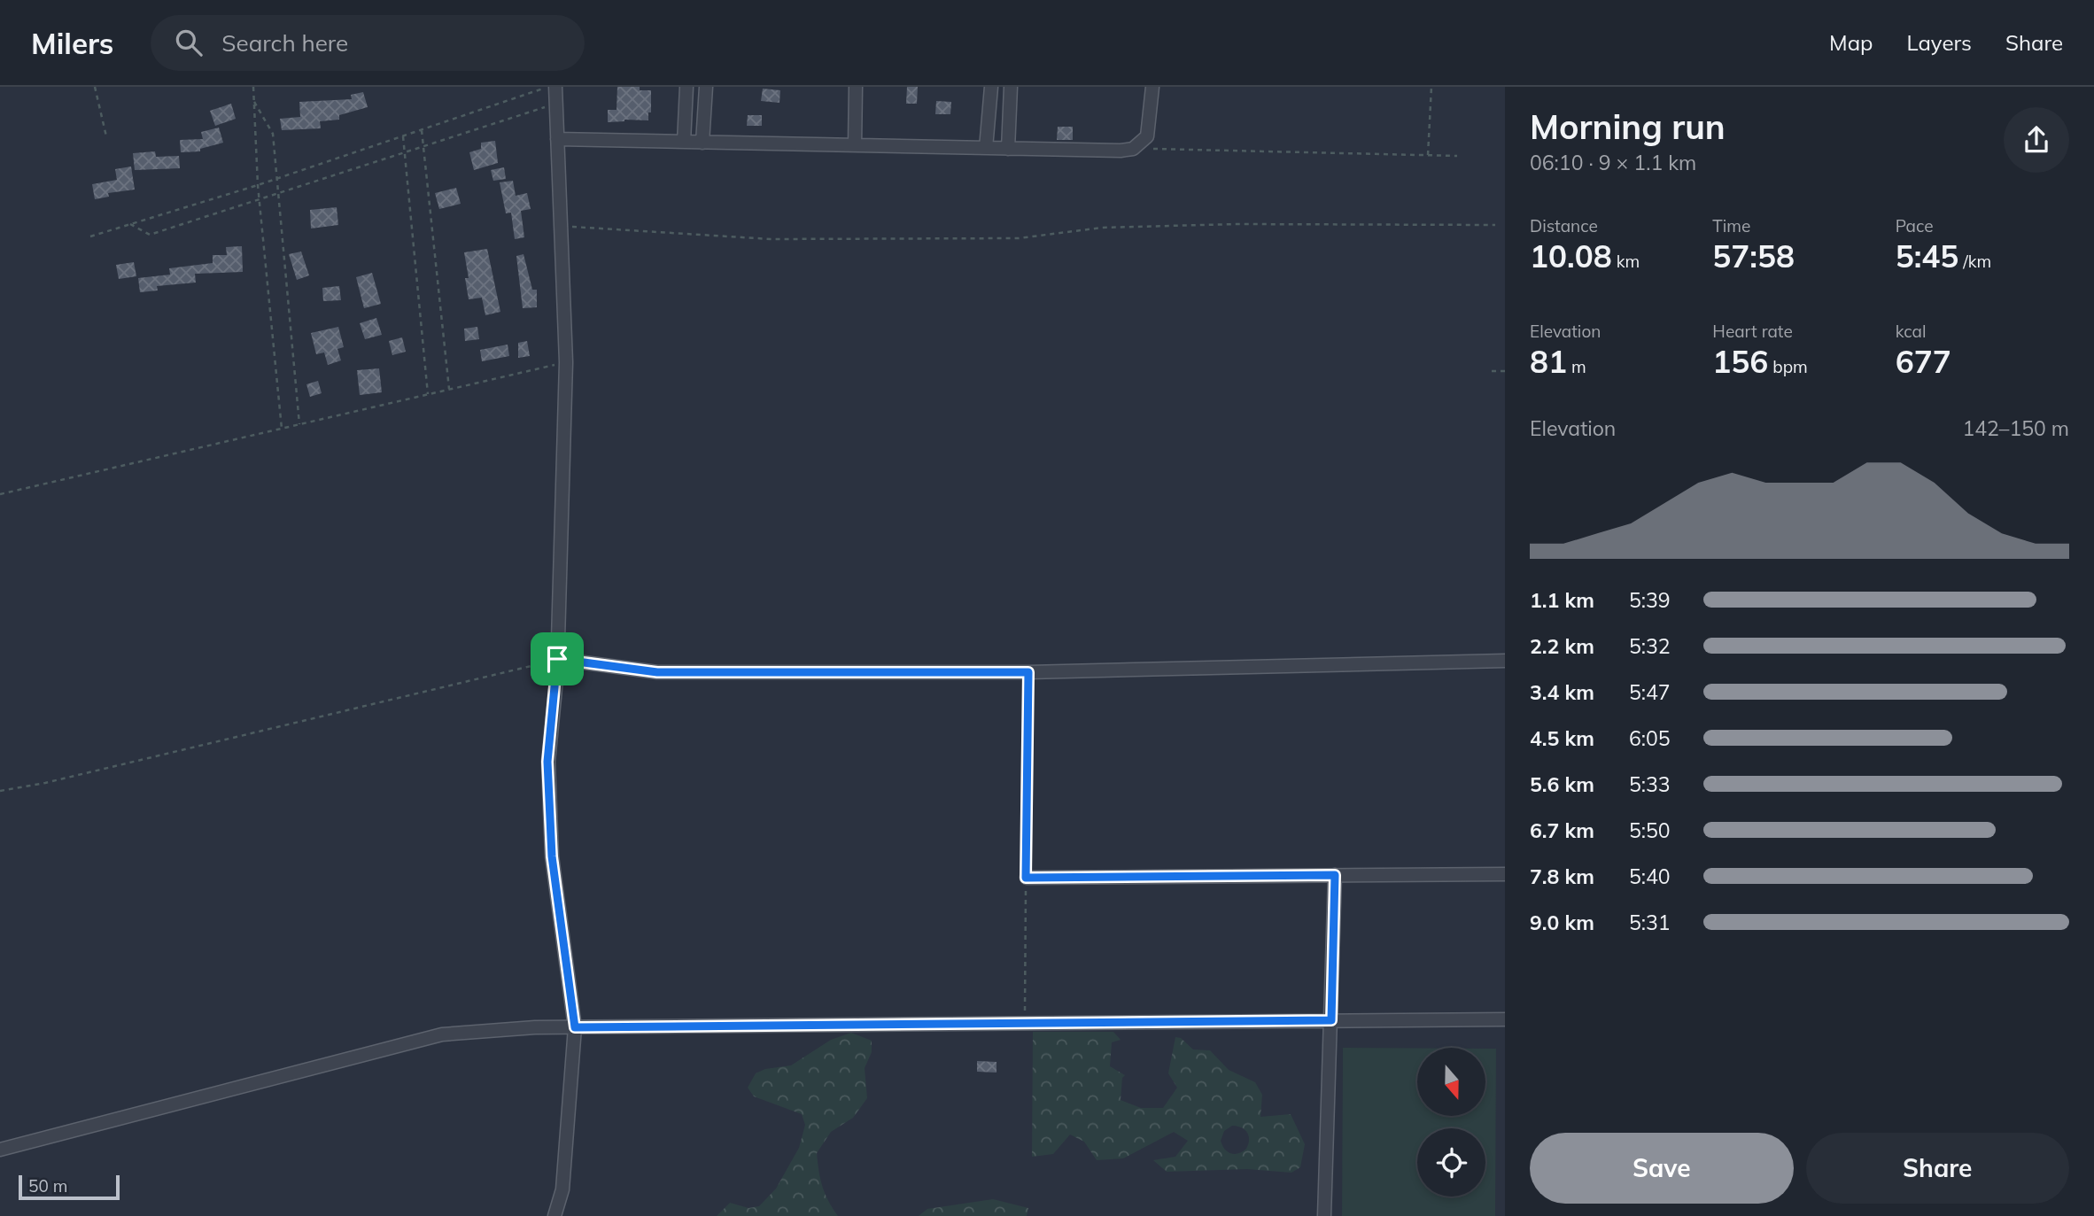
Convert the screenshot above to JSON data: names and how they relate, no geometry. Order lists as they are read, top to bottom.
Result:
{
  "scale_bar": "50 m",
  "north": "bottom",
  "page": {
    "header": "Milers",
    "search": "Search here",
    "nav": ["Map", "Layers", "Share"],
    "heading": ["Morning run", "06:10 · 9 × 1.1 km"],
    "stats": [
      ["Distance", "10.08 km"],
      ["Time", "57:58"],
      ["Pace", "5:45 /km"],
      ["Elevation", "81 m"],
      ["Heart rate", "156 bpm"],
      ["kcal", "677"]
    ],
    "chart": ["Elevation", "142–150 m"],
    "list": [
      {
        "name": "1.1 km",
        "note": "5:39"
      },
      {
        "name": "2.2 km",
        "note": "5:32"
      },
      {
        "name": "3.4 km",
        "note": "5:47"
      },
      {
        "name": "4.5 km",
        "note": "6:05"
      },
      {
        "name": "5.6 km",
        "note": "5:33"
      },
      {
        "name": "6.7 km",
        "note": "5:50"
      },
      {
        "name": "7.8 km",
        "note": "5:40"
      },
      {
        "name": "9.0 km",
        "note": "5:31"
      }
    ],
    "buttons": ["Save", "Share"],
    "scale": "50 m"
  }
}
